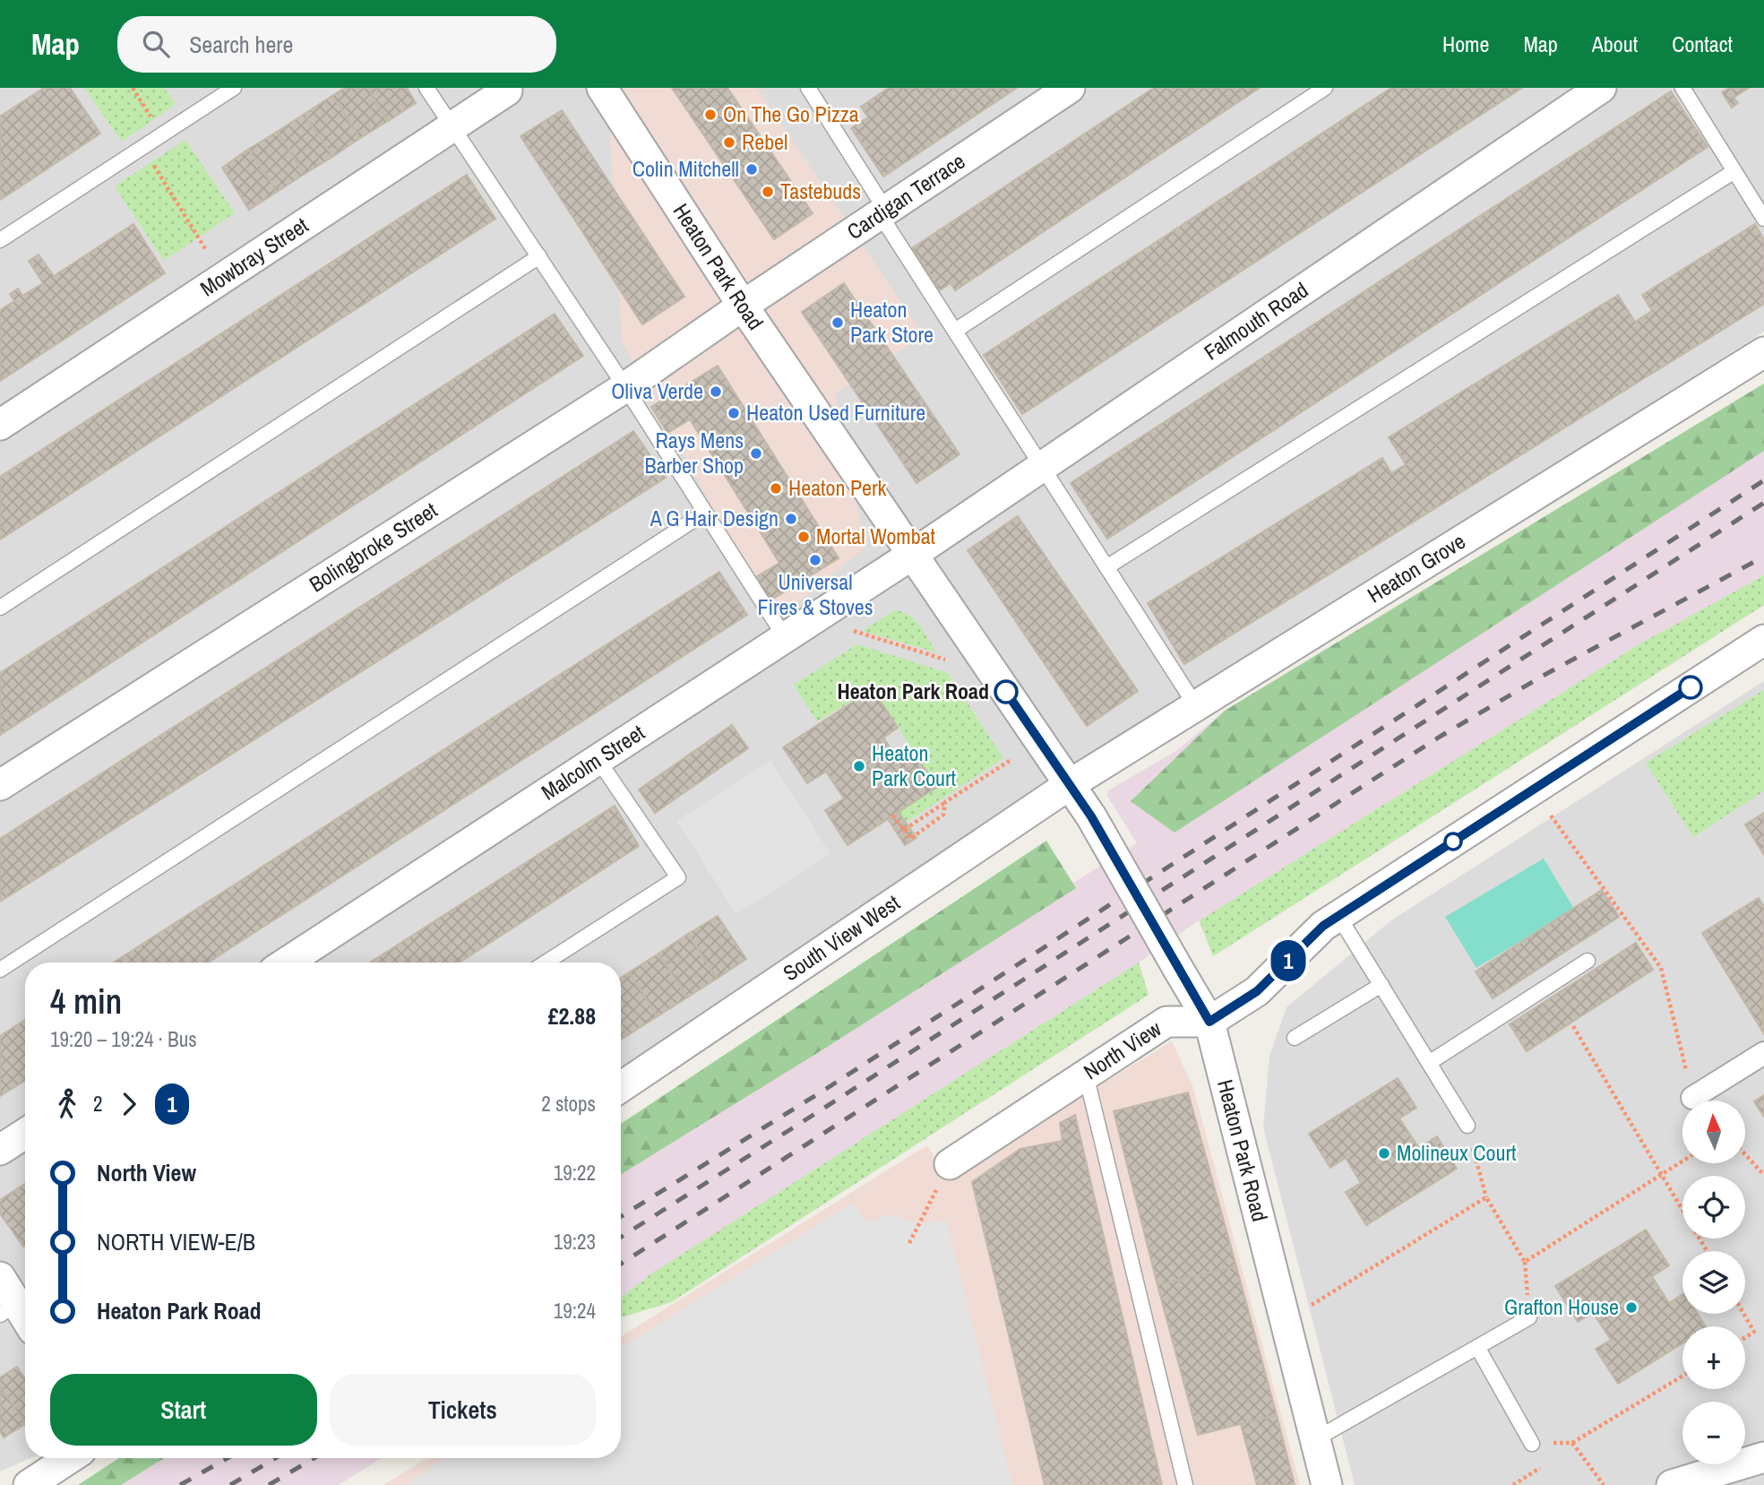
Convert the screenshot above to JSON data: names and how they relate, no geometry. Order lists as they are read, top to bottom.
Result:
{
  "streets": {
    "street": [
      "Cardigan Terrace",
      "Mowbray Street",
      "Heaton Park Road",
      "Falmouth Road",
      "Bolingbroke Street",
      "Heaton Grove",
      "Malcolm Street",
      "South View West",
      "North View"
    ]
  },
  "crossings": [
    ["Cardigan Terrace", "Heaton Park Road"],
    ["Cardigan Terrace", "Bolingbroke Street"],
    ["Heaton Park Road", "Falmouth Road"],
    ["Heaton Park Road", "Bolingbroke Street"],
    ["Heaton Park Road", "Heaton Grove"],
    ["Heaton Park Road", "Malcolm Street"],
    ["Heaton Park Road", "South View West"],
    ["Heaton Park Road", "North View"],
    ["Falmouth Road", "Malcolm Street"],
    ["Heaton Grove", "South View West"]
  ],
  "places": [
    "On The Go Pizza",
    "Rebel",
    "Colin Mitchell",
    "Tastebuds",
    "Heaton Park Store",
    "Oliva Verde",
    "Heaton Used Furniture",
    "Rays Mens Barber Shop",
    "Heaton Perk",
    "A G Hair Design",
    "Mortal Wombat",
    "Universal Fires & Stoves",
    "Heaton Park Road",
    "Heaton Park Court",
    "Molineux Court",
    "Grafton House"
  ],
  "lines": ["bus line 1"],
  "north": "top",
  "page": {
    "header": "Map",
    "search": "Search here",
    "nav": [
      "Home",
      "Map",
      "About",
      "Contact"
    ],
    "on_map": "1",
    "heading": ["4 min", "19:20 – 19:24 · Bus", "£2.88"],
    "legs": ["2", "1", "2 stops"],
    "map_buttons": ["+", "−"],
    "list": [
      {
        "name": "North View",
        "value": "19:22"
      },
      {
        "name": "NORTH VIEW-E/B",
        "value": "19:23"
      },
      {
        "name": "Heaton Park Road",
        "value": "19:24"
      }
    ],
    "buttons": ["Start", "Tickets"]
  }
}
